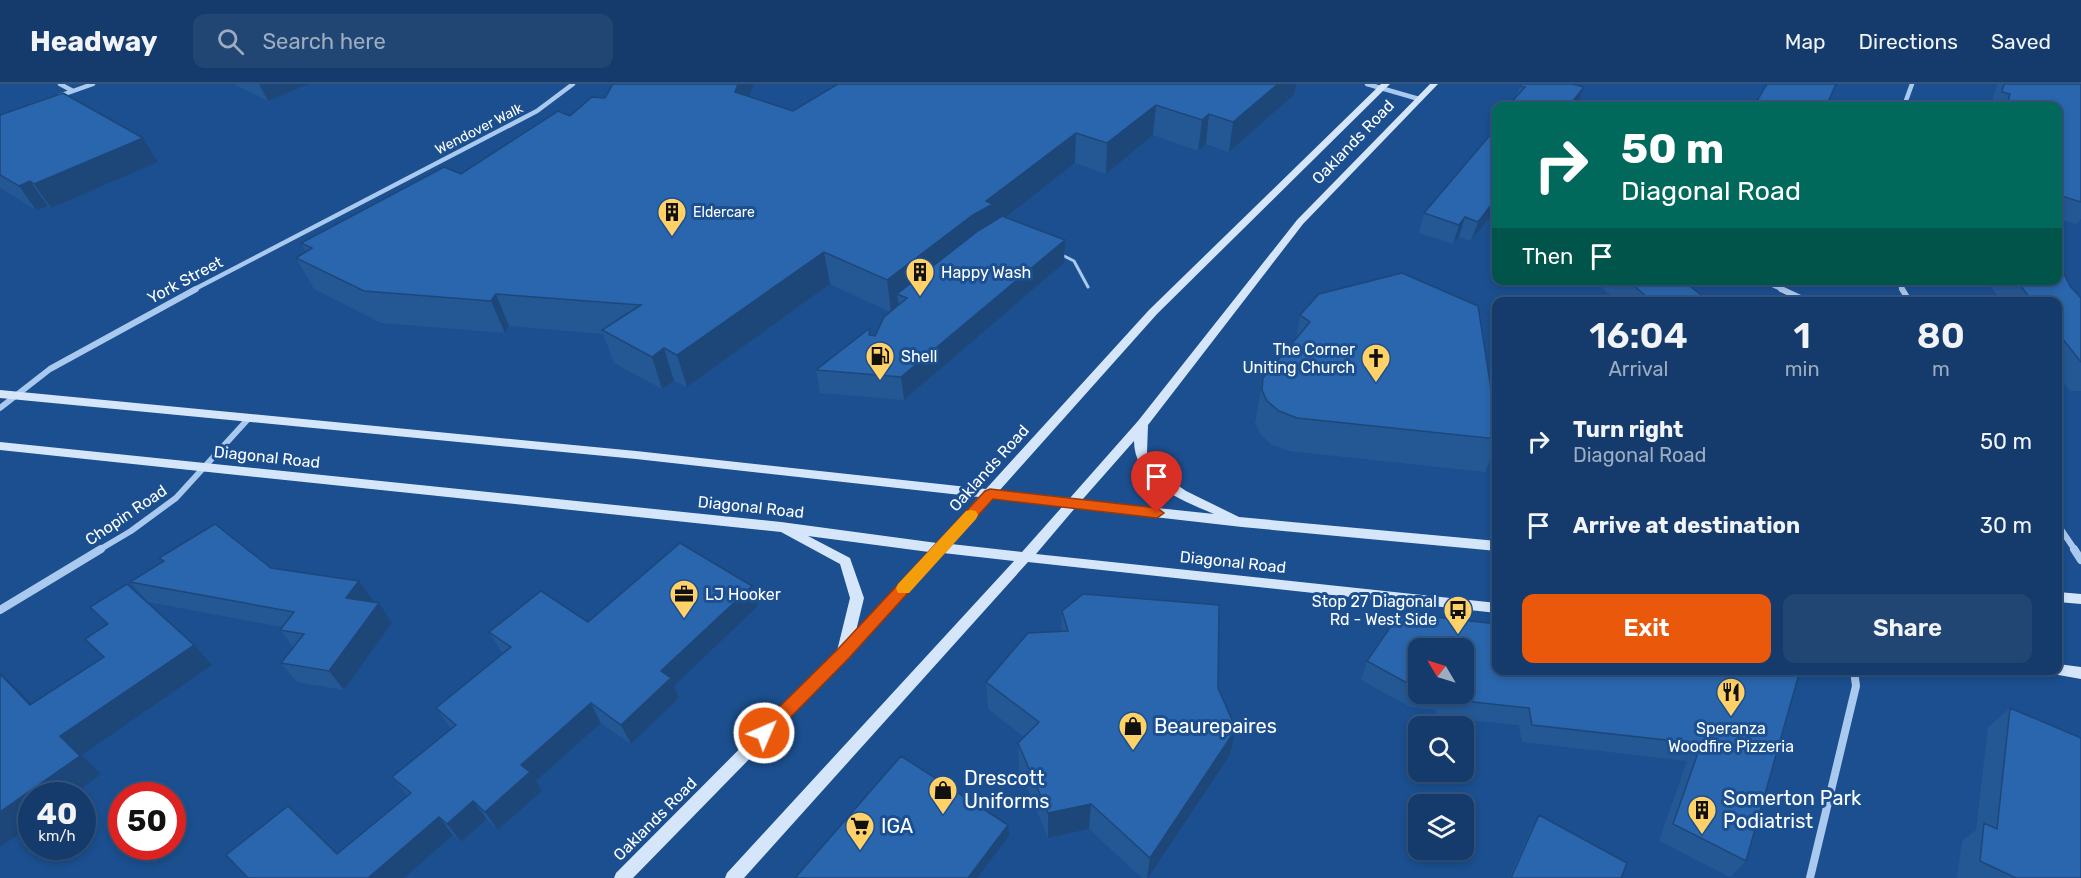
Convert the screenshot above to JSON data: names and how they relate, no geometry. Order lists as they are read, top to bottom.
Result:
{
  "streets": {
    "main road": ["Oaklands Road", "Diagonal Road"],
    "street": ["Wendover Walk", "York Street", "Chopin Road"]
  },
  "crossings": [
    ["Wendover Walk", "York Street"],
    ["Oaklands Road", "Diagonal Road"],
    ["Diagonal Road", "Chopin Road"]
  ],
  "places": {
    "building": ["Eldercare", "Happy Wash", "Somerton Park Podiatrist"],
    "fuel station": ["Shell"],
    "church": ["The Corner Uniting Church"],
    "office": ["LJ Hooker"],
    "bus stop": ["Stop 27 Diagonal Rd - West Side"],
    "restaurant": ["Speranza Woodfire Pizzeria"],
    "shop": ["Beaurepaires", "Drescott Uniforms"],
    "supermarket": ["IGA"]
  },
  "north": "top left",
  "page": {
    "header": "Headway",
    "search": "Search here",
    "nav": ["Map", "Directions", "Saved"],
    "turn": ["50 m", "Diagonal Road"],
    "then": "Then",
    "eta": [
      "16:04",
      "Arrival",
      "1",
      "min",
      "80",
      "m"
    ],
    "list": [
      {
        "name": "Turn right",
        "note": "Diagonal Road",
        "value": "50 m"
      },
      {
        "name": "Arrive at destination",
        "value": "30 m"
      }
    ],
    "buttons": ["Exit", "Share"],
    "speed": "40 km/h",
    "limit": "50"
  }
}
